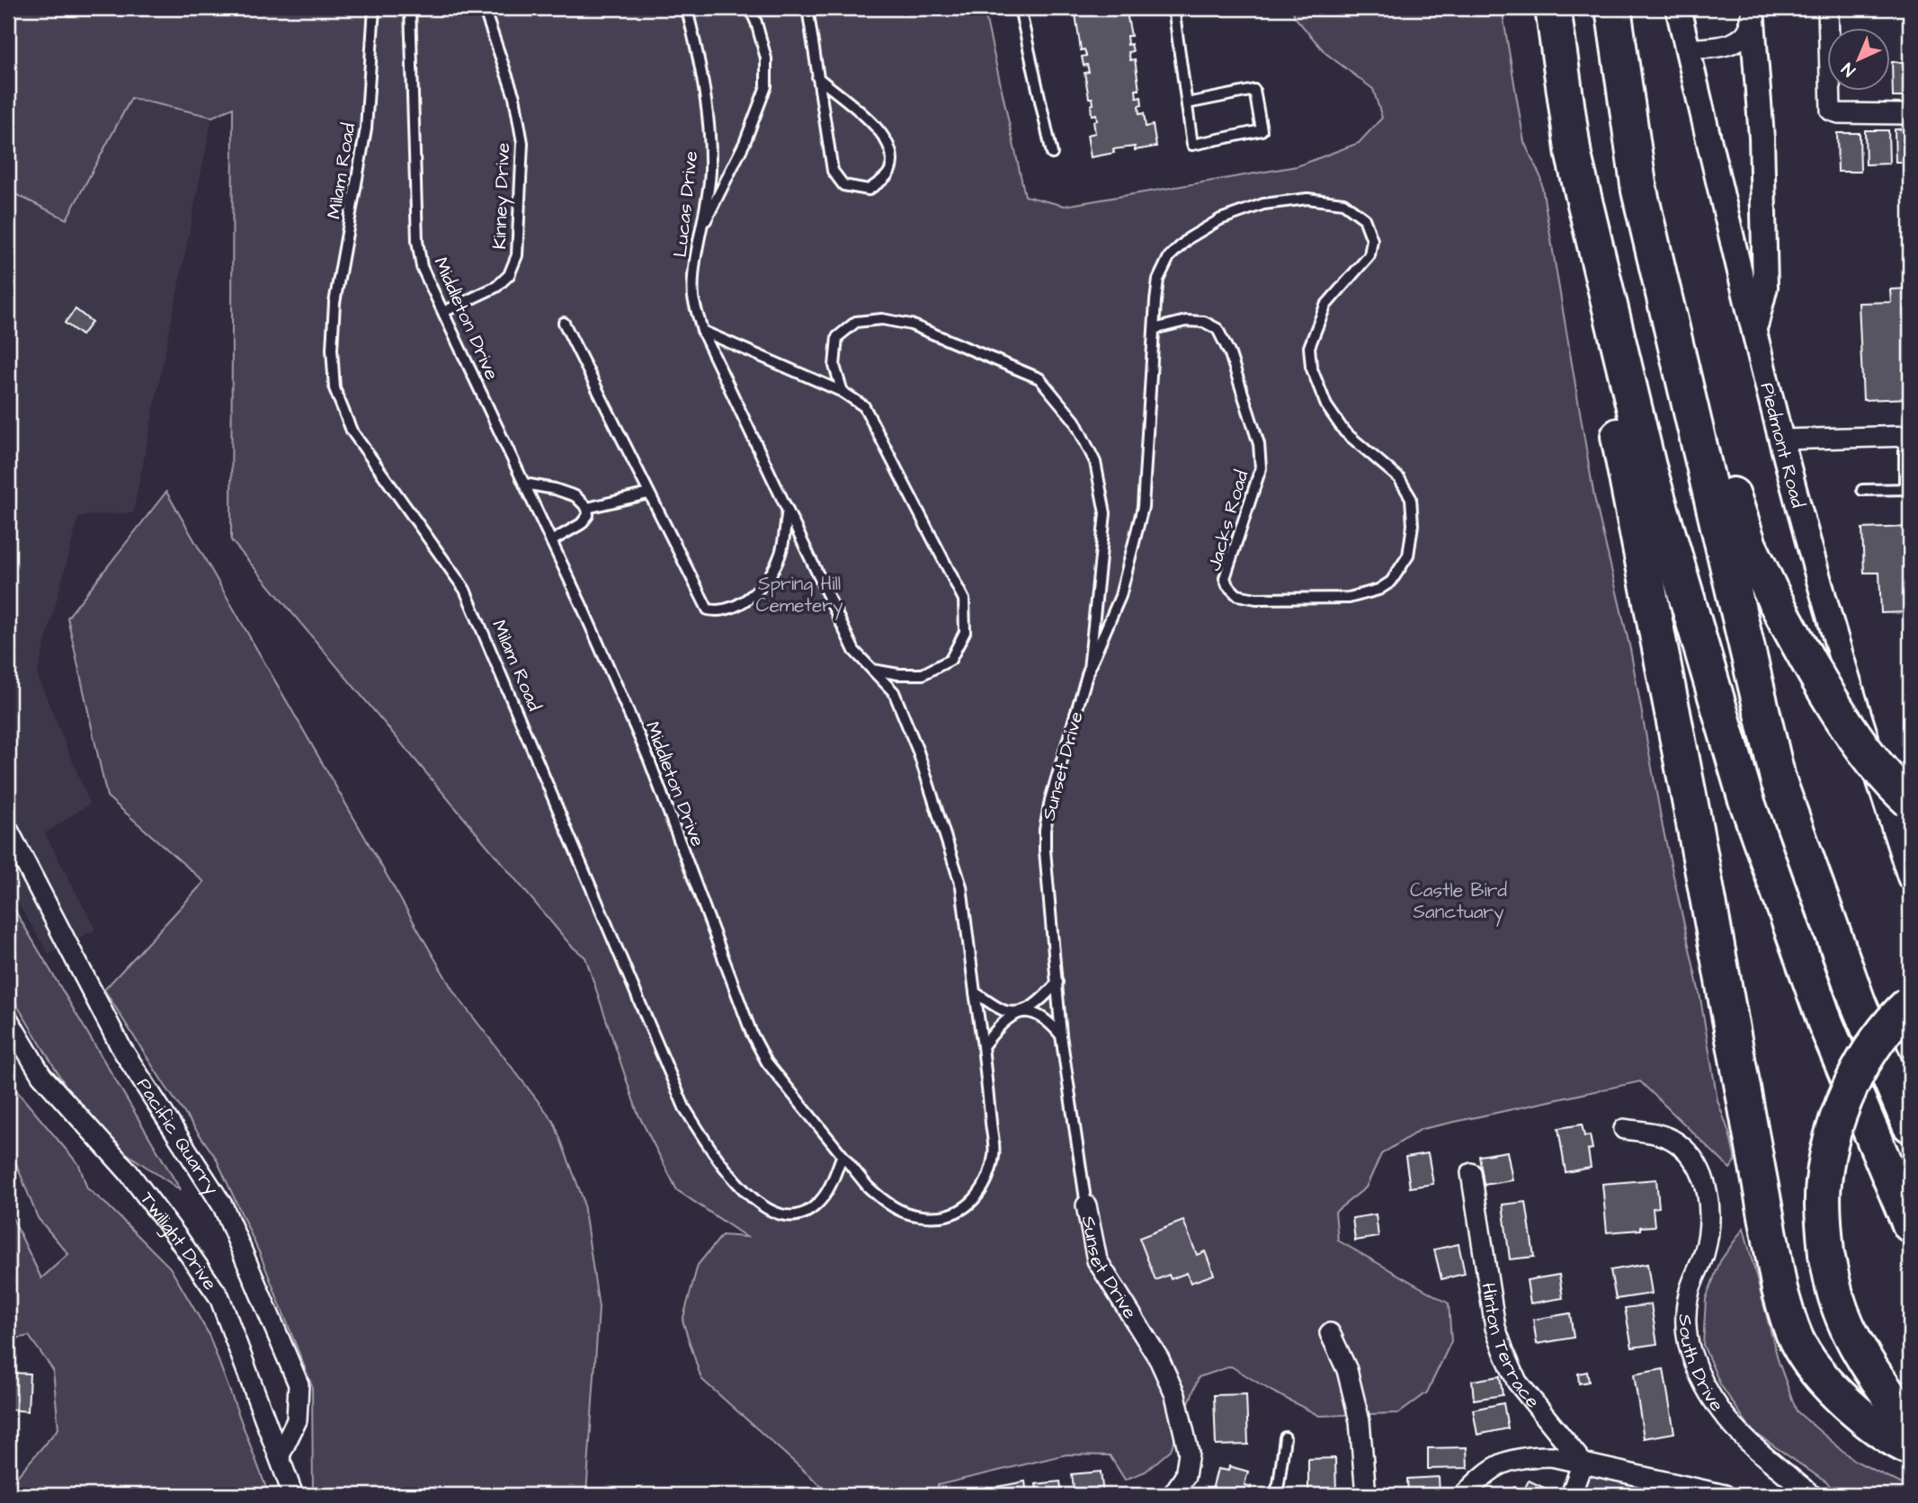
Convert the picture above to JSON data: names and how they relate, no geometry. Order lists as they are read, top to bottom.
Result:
{
  "streets": {
    "street": [
      "Piedmont Road",
      "Sunset Drive",
      "Pacific Quarry",
      "Twilight Drive",
      "Hinton Terrace",
      "South Drive"
    ],
    "lane": [
      "Milam Road",
      "Kinney Drive",
      "Lucas Drive",
      "Middleton Drive",
      "Jacks Road"
    ]
  },
  "crossings": [
    ["Milam Road", "Middleton Drive"],
    ["Kinney Drive", "Middleton Drive"],
    ["Lucas Drive", "Middleton Drive"],
    ["Jacks Road", "Sunset Drive"],
    ["Pacific Quarry", "Twilight Drive"]
  ],
  "parks": ["Spring Hill Cemetery", "Castle Bird Sanctuary"],
  "north": "bottom left"
}
